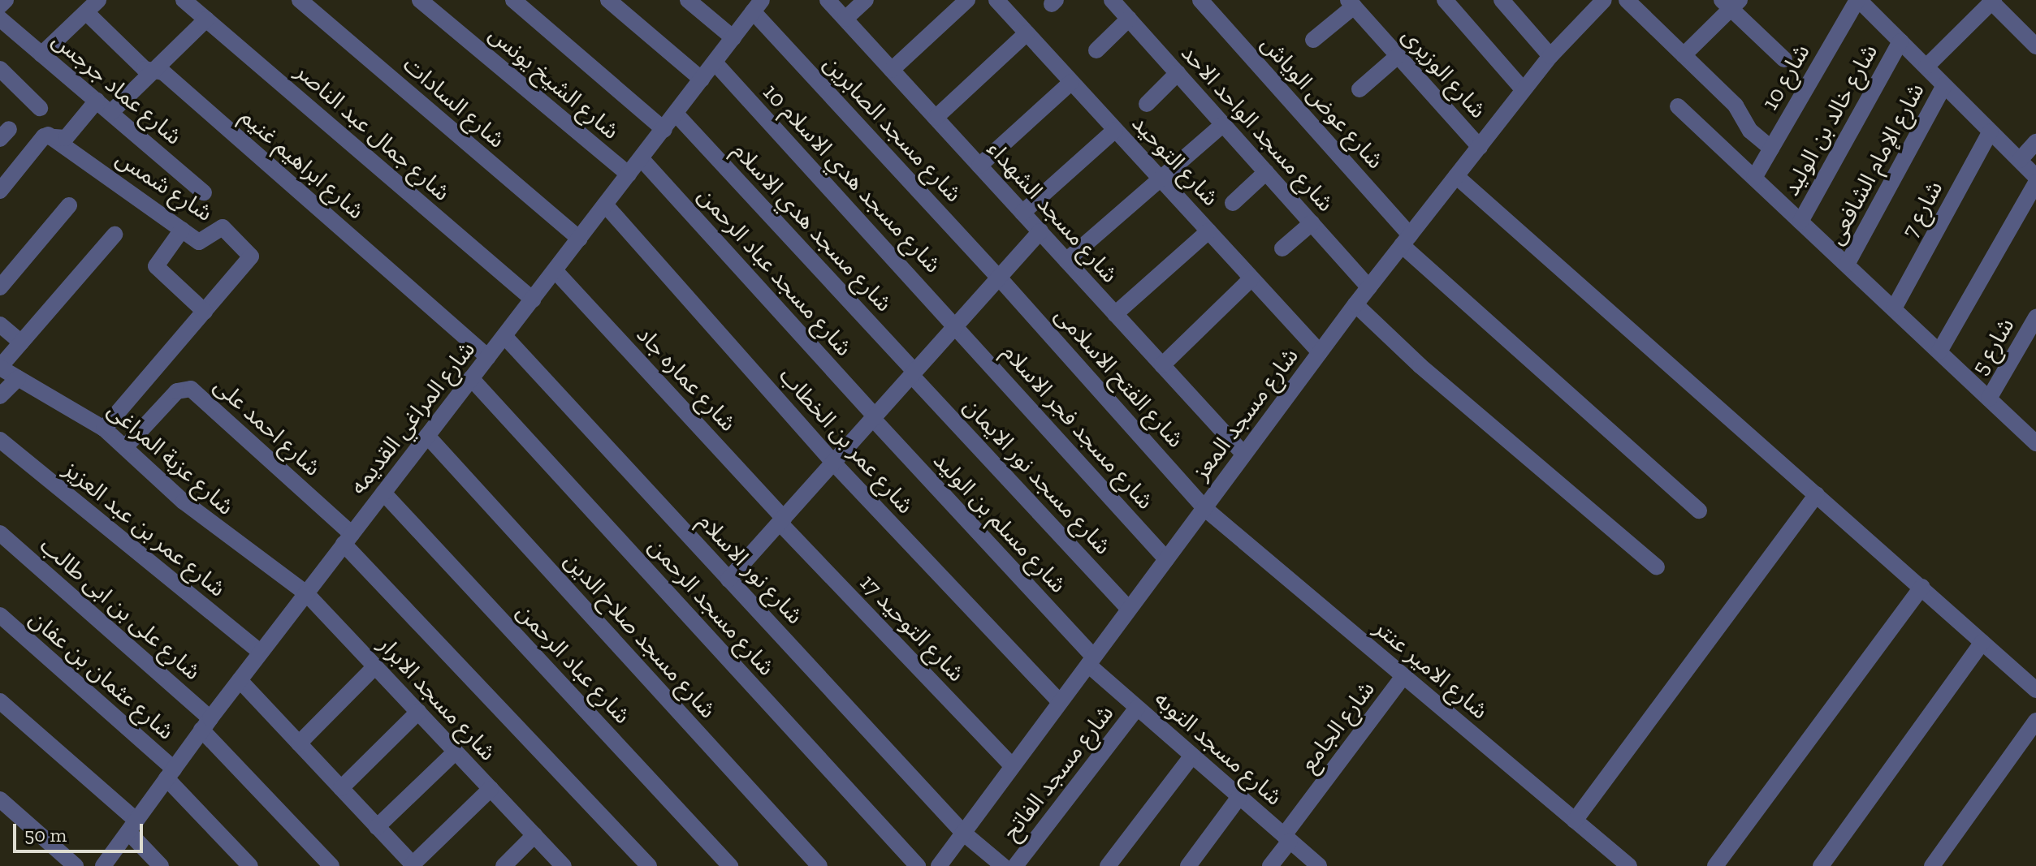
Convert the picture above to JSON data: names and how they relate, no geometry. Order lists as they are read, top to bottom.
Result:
{
  "streets": {
    "street": [
      "شارع الوزيرى",
      "شارع 10",
      "شارع الشيخ يونس",
      "شارع عماد جرجس",
      "شارع السادات",
      "شارع عوض الوياش",
      "شارع خالد بن الوليد",
      "شارع مسجد الواحد الاحد",
      "شارع مسجد الصابرين",
      "شارع جمال عبد الناصر",
      "شارع التوحيد",
      "شارع ابراهيم غنيم",
      "شارع الإمام الشافعى",
      "شارع مسجد هدي الاسلام 10",
      "شارع شمس",
      "شارع 7",
      "شارع مسجد الشهداء",
      "شارع مسجد هدي الاسلام",
      "شارع مسجد عباد الرحمن",
      "شارع 5",
      "شارع الفتح الاسلامى",
      "شارع عماره جاد",
      "شارع مسجد المعز",
      "شارع المراغي القديمه",
      "شارع احمد على",
      "شارع مسجد فجر الاسلام",
      "شارع عمر بن الخطاب",
      "شارع عزبة المراغى",
      "شارع مسجد نور الايمان",
      "شارع مسلم بن الوليد",
      "شارع عمر بن عبد العزيز",
      "شارع نور الاسلام",
      "شارع مسجد الرحمن",
      "شارع على بن ابى طالب",
      "شارع التوحيد 17",
      "شارع مسجد صلاح الدين",
      "شارع عباد الرحمن",
      "شارع الامير عنتر",
      "شارع عثمان بن عفان",
      "شارع مسجد الابرار",
      "شارع الجامع",
      "شارع مسجد التوبه",
      "شارع مسجد الفاتح"
    ]
  },
  "crossings": [
    ["شارع الوزيرى", "شارع مسجد المعز"],
    ["شارع الشيخ يونس", "شارع المراغي القديمه"],
    ["شارع السادات", "شارع المراغي القديمه"],
    ["شارع عوض الوياش", "شارع مسجد المعز"],
    ["شارع مسجد الواحد الاحد", "شارع مسجد المعز"],
    ["شارع مسجد الصابرين", "شارع الفتح الاسلامى"],
    ["شارع مسجد الصابرين", "شارع المراغي القديمه"],
    ["شارع جمال عبد الناصر", "شارع المراغي القديمه"],
    ["شارع التوحيد", "شارع مسجد المعز"],
    ["شارع ابراهيم غنيم", "شارع المراغي القديمه"],
    ["شارع مسجد هدي الاسلام 10", "شارع المراغي القديمه"],
    ["شارع مسجد هدي الاسلام 10", "شارع مسجد فجر الاسلام"],
    ["شارع مسجد الشهداء", "شارع مسجد المعز"],
    ["شارع مسجد هدي الاسلام", "شارع المراغي القديمه"],
    ["شارع مسجد هدي الاسلام", "شارع مسجد نور الايمان"],
    ["شارع مسجد عباد الرحمن", "شارع المراغي القديمه"],
    ["شارع مسجد عباد الرحمن", "شارع مسلم بن الوليد"],
    ["شارع الفتح الاسلامى", "شارع مسجد المعز"],
    ["شارع الفتح الاسلامى", "شارع الامير عنتر"],
    ["شارع عماره جاد", "شارع المراغي القديمه"],
    ["شارع عماره جاد", "شارع التوحيد 17"],
    ["شارع مسجد المعز", "شارع مسجد فجر الاسلام"],
    ["شارع مسجد المعز", "شارع عمر بن الخطاب"],
    ["شارع مسجد المعز", "شارع مسجد نور الايمان"],
    ["شارع مسجد المعز", "شارع مسلم بن الوليد"],
    ["شارع مسجد المعز", "شارع نور الاسلام"],
    ["شارع مسجد المعز", "شارع التوحيد 17"],
    ["شارع مسجد المعز", "شارع الامير عنتر"],
    ["شارع مسجد المعز", "شارع مسجد التوبه"],
    ["شارع المراغي القديمه", "شارع احمد على"],
    ["شارع المراغي القديمه", "شارع عمر بن الخطاب"],
    ["شارع المراغي القديمه", "شارع عزبة المراغى"],
    ["شارع المراغي القديمه", "شارع عمر بن عبد العزيز"],
    ["شارع المراغي القديمه", "شارع نور الاسلام"],
    ["شارع المراغي القديمه", "شارع مسجد الرحمن"],
    ["شارع المراغي القديمه", "شارع على بن ابى طالب"],
    ["شارع المراغي القديمه", "شارع مسجد صلاح الدين"],
    ["شارع المراغي القديمه", "شارع عباد الرحمن"],
    ["شارع المراغي القديمه", "شارع عثمان بن عفان"],
    ["شارع المراغي القديمه", "شارع مسجد الابرار"],
    ["شارع احمد على", "شارع عزبة المراغى"],
    ["شارع عزبة المراغى", "شارع مسجد الابرار"],
    ["شارع مسلم بن الوليد", "شارع مسجد التوبه"],
    ["شارع الامير عنتر", "شارع الجامع"],
    ["شارع الجامع", "شارع مسجد التوبه"],
    ["شارع مسجد التوبه", "شارع مسجد الفاتح"]
  ],
  "scale_bar": "50 m"
}
